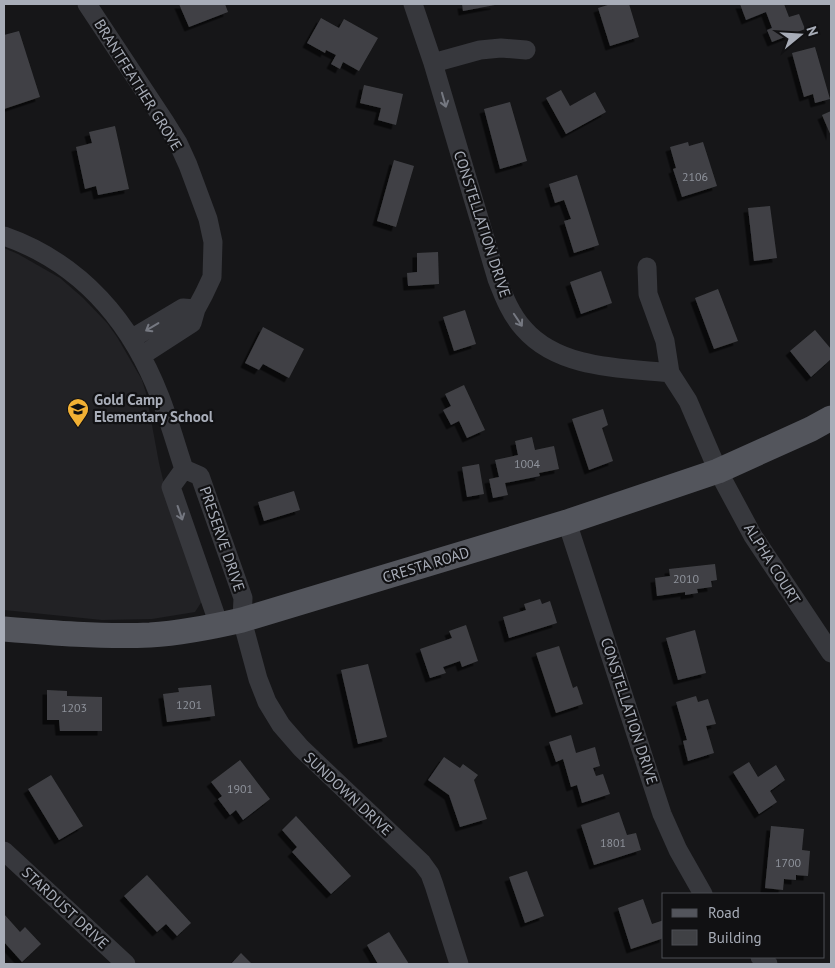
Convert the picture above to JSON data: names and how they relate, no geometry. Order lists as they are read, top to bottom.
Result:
{
  "streets": {
    "main road": ["CRESTA ROAD"],
    "street": [
      "BRANTFEATHER GROVE",
      "CONSTELLATION DRIVE",
      "PRESERVE DRIVE",
      "ALPHA COURT",
      "SUNDOWN DRIVE",
      "STARDUST DRIVE"
    ]
  },
  "crossings": [
    ["CONSTELLATION DRIVE", "CRESTA ROAD"],
    ["PRESERVE DRIVE", "CRESTA ROAD"],
    ["PRESERVE DRIVE", "SUNDOWN DRIVE"],
    ["ALPHA COURT", "CRESTA ROAD"],
    ["CRESTA ROAD", "SUNDOWN DRIVE"]
  ],
  "one_way": ["CONSTELLATION DRIVE"],
  "places": {
    "school or university": ["Gold Camp Elementary School"]
  },
  "house_numbers": [
    "2106",
    "1004",
    "2010",
    "1201",
    "1203",
    "1901",
    "1801",
    "1700"
  ],
  "legend": ["Road", "Building"],
  "north": "right"
}
